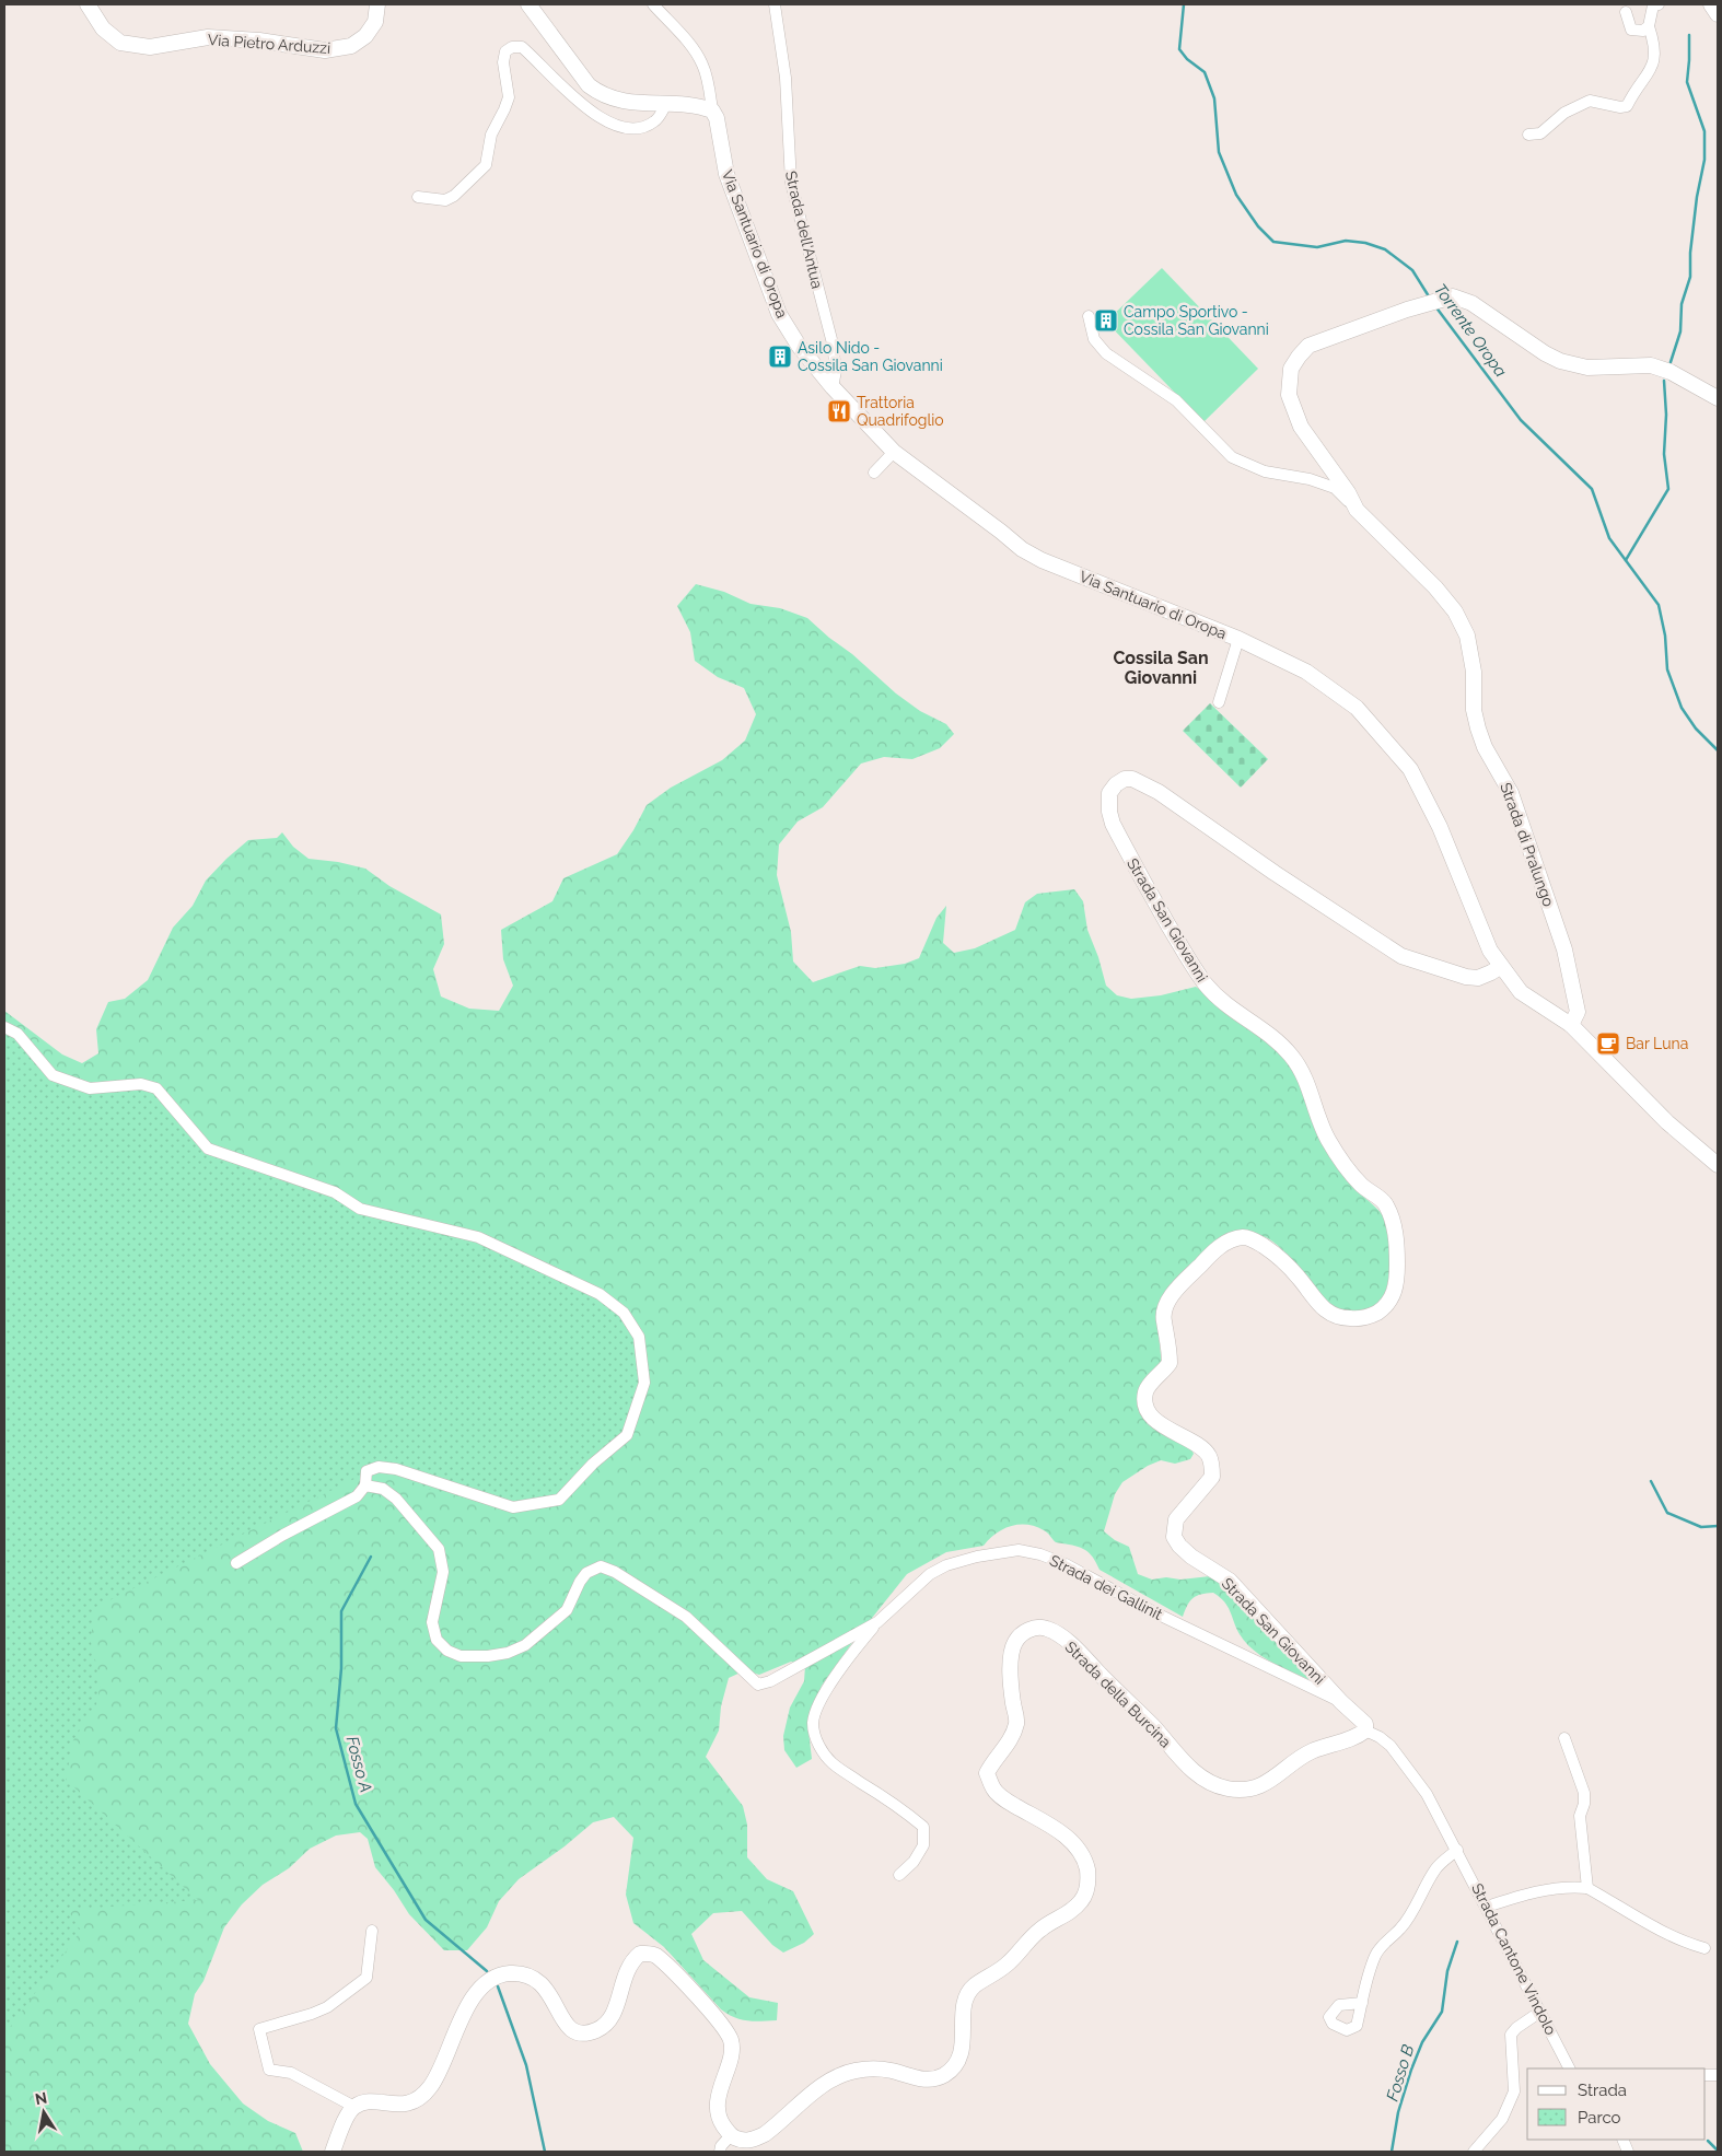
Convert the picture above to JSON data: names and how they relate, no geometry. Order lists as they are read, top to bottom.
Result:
{
  "streets": {
    "street": [
      "Via Pietro Arduzzi",
      "Strada dell'Antua",
      "Via Santuario di Oropa",
      "Strada di Pralungo",
      "Strada San Giovanni",
      "Strada dei Gallinit",
      "Strada della Burcina",
      "Strada Cantone Vindolo"
    ]
  },
  "crossings": [
    ["Strada dell'Antua", "Via Santuario di Oropa"],
    ["Via Santuario di Oropa", "Strada di Pralungo"],
    ["Via Santuario di Oropa", "Strada San Giovanni"],
    ["Strada San Giovanni", "Strada dei Gallinit"],
    ["Strada San Giovanni", "Strada della Burcina"],
    ["Strada San Giovanni", "Strada Cantone Vindolo"],
    ["Strada della Burcina", "Strada Cantone Vindolo"]
  ],
  "districts": ["Cossila San Giovanni"],
  "water": ["Torrente Oropa", "Fosso A", "Fosso B"],
  "places": {
    "building": ["Campo Sportivo - Cossila San Giovanni", "Asilo Nido - Cossila San Giovanni"],
    "restaurant": ["Trattoria Quadrifoglio"],
    "cafe": ["Bar Luna"]
  },
  "legend": ["Strada", "Parco"],
  "north": "top"
}
